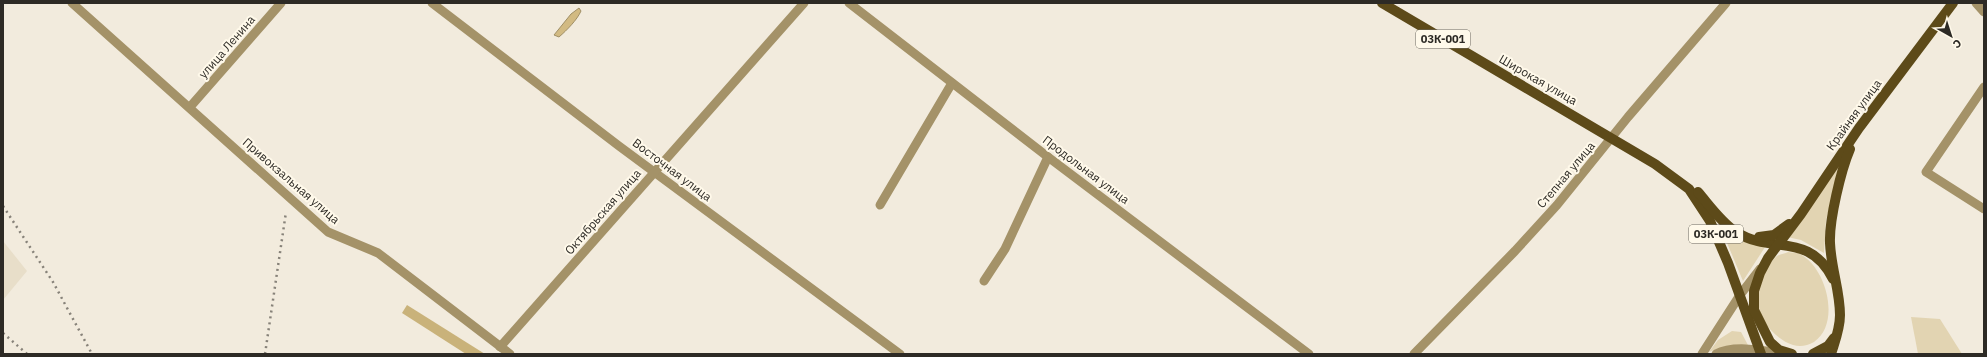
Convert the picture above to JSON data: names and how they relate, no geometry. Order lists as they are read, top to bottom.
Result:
{
  "streets": {
    "main road": ["03К-001", "Широкая улица", "Крайняя улица"],
    "street": [
      "улица Ленина",
      "Восточная улица",
      "Продольная улица",
      "Степная улица",
      "Привокзальная улица",
      "Октябрьская улица"
    ]
  },
  "crossings": [
    ["03К-001", "Широкая улица"],
    ["03К-001", "Крайняя улица"],
    ["улица Ленина", "Привокзальная улица"],
    ["Широкая улица", "Степная улица"],
    ["Восточная улица", "Октябрьская улица"],
    ["Привокзальная улица", "Октябрьская улица"]
  ],
  "north": "bottom right"
}
